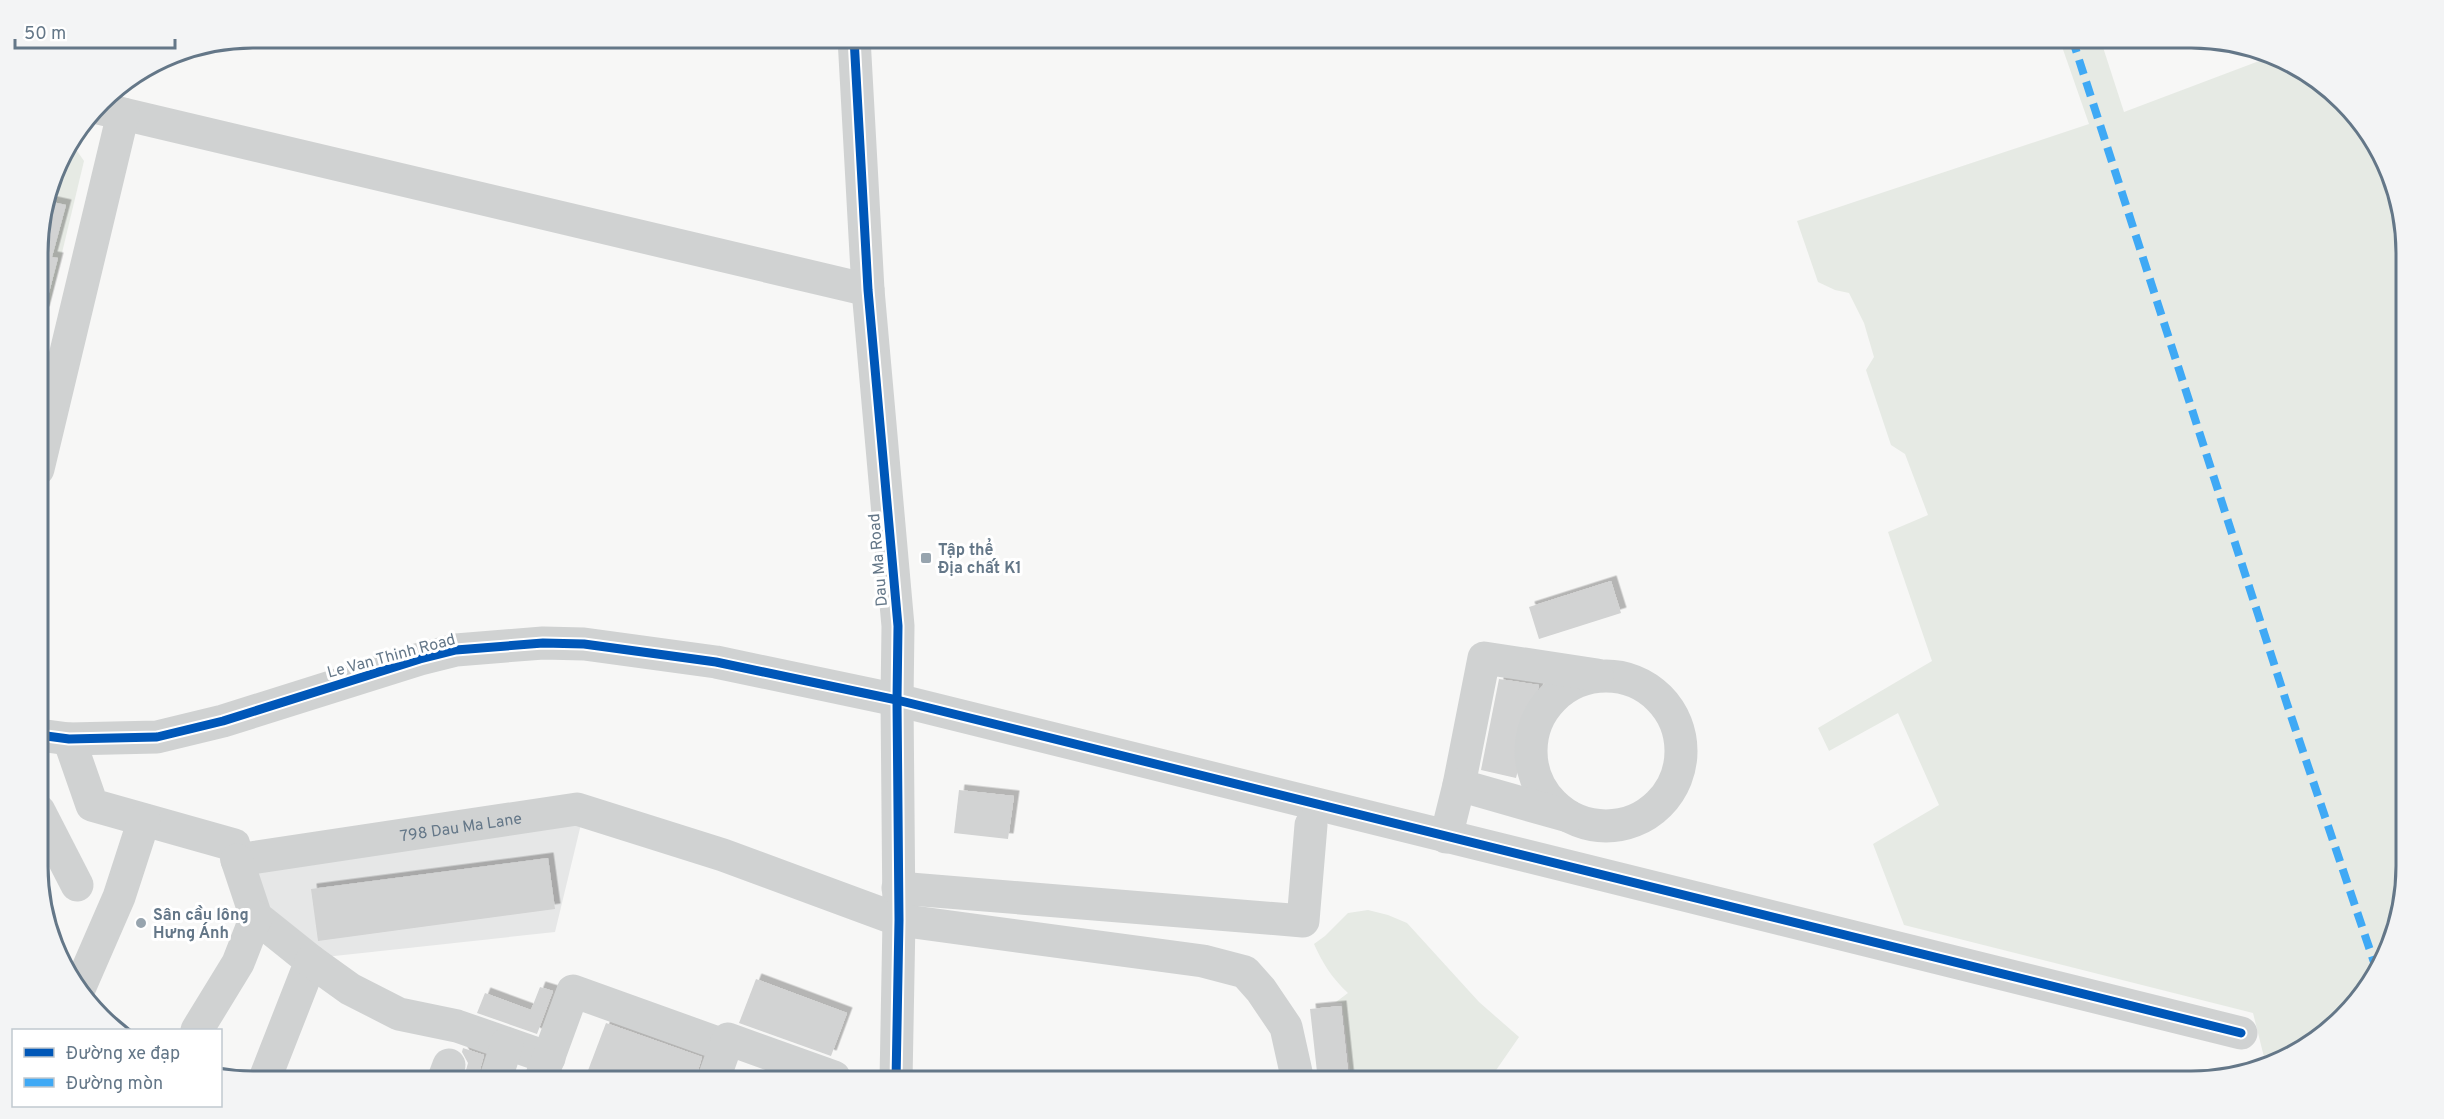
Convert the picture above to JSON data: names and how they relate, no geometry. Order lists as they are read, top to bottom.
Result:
{
  "streets": {
    "street": ["Dau Ma Road", "Le Van Thinh Road", "798 Dau Ma Lane"]
  },
  "crossings": [
    ["Dau Ma Road", "Le Van Thinh Road"],
    ["Dau Ma Road", "798 Dau Ma Lane"]
  ],
  "places": {
    "transit": ["Tập thể Địa chất K1"],
    "other": ["Sân cầu lông Hưng Ánh"]
  },
  "legend": ["Đường xe đạp", "Đường mòn"],
  "scale_bar": "50 m"
}
